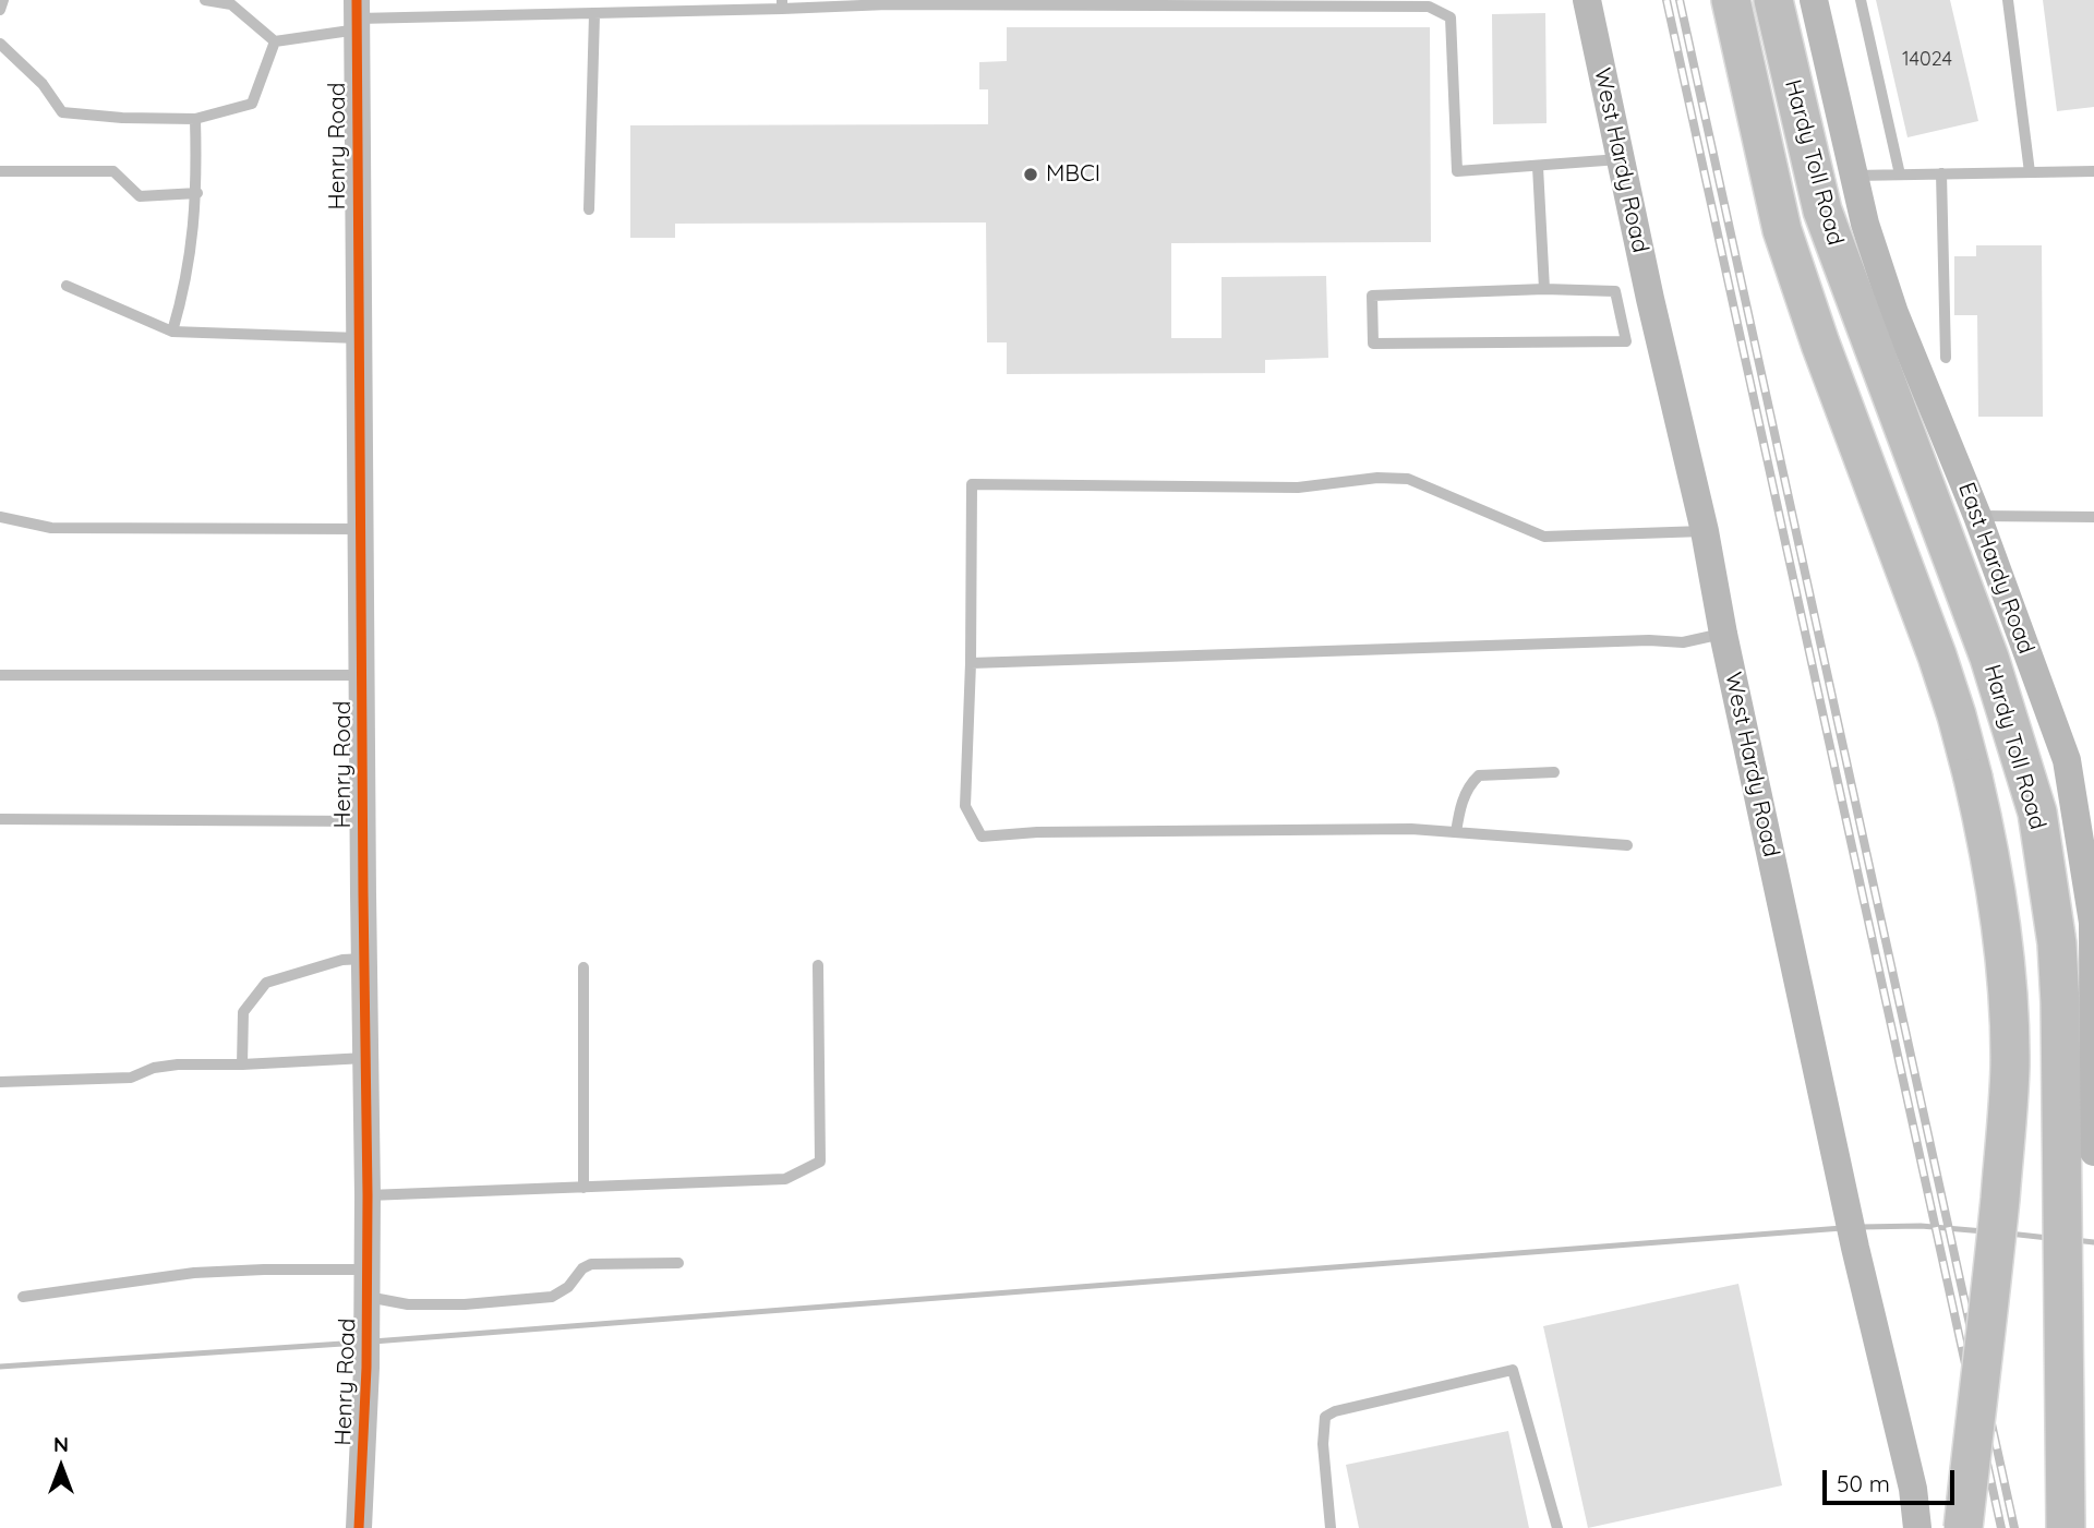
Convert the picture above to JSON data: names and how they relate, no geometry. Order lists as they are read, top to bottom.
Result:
{
  "streets": {
    "highway": ["Hardy Toll Road"],
    "main road": ["West Hardy Road", "East Hardy Road"],
    "street": ["Henry Road"]
  },
  "crossings": [
    ["Hardy Toll Road", "East Hardy Road"]
  ],
  "places": ["MBCI"],
  "house_numbers": ["14024"],
  "scale_bar": "50 m",
  "north": "top"
}
